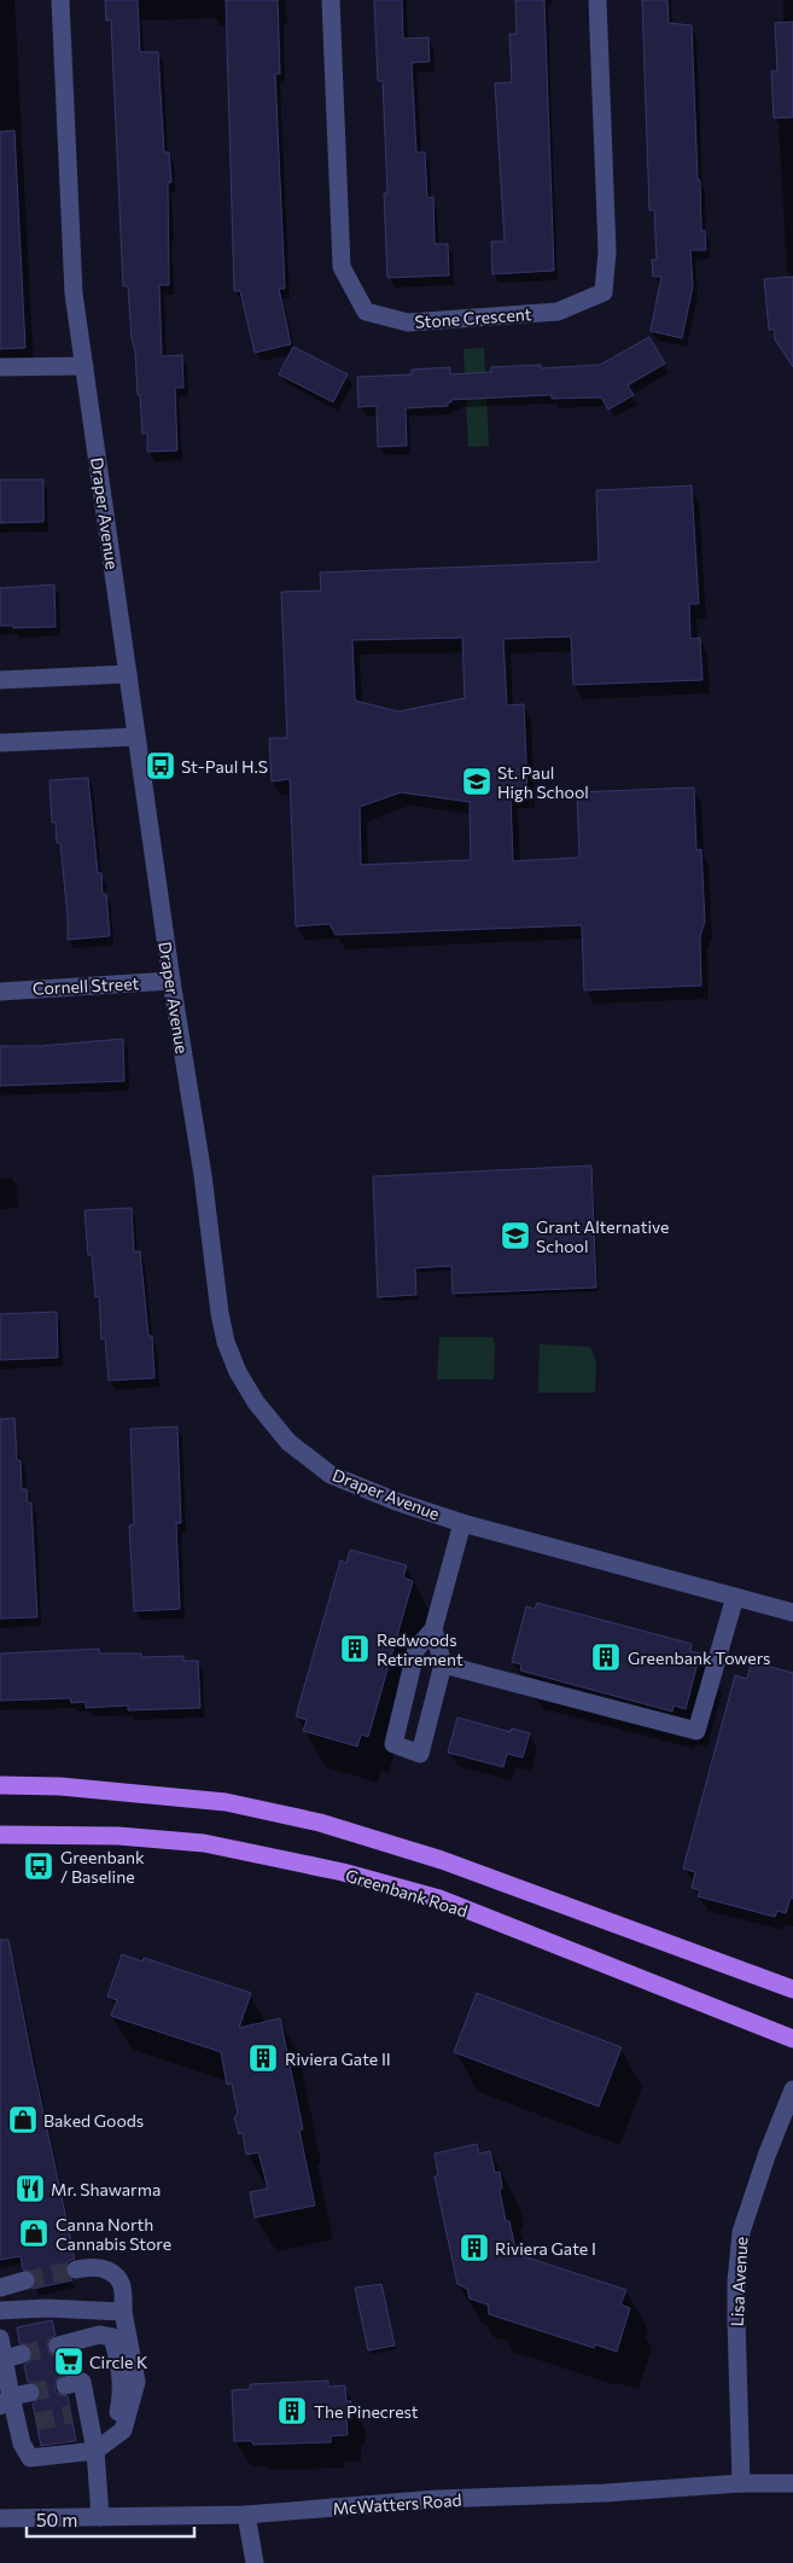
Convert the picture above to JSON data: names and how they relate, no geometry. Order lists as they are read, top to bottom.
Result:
{
  "streets": {
    "main road": ["Greenbank Road"],
    "street": [
      "Stone Crescent",
      "Draper Avenue",
      "Cornell Street",
      "Lisa Avenue",
      "McWatters Road"
    ]
  },
  "crossings": [
    ["Draper Avenue", "Cornell Street"],
    ["Lisa Avenue", "McWatters Road"]
  ],
  "places": {
    "bus stop": ["St-Paul H.S", "Greenbank / Baseline"],
    "school or university": ["St. Paul High School", "Grant Alternative School"],
    "building": [
      "Redwoods Retirement",
      "Greenbank Towers",
      "Riviera Gate II",
      "Riviera Gate I",
      "The Pinecrest"
    ],
    "shop": ["Baked Goods", "Canna North Cannabis Store"],
    "restaurant": ["Mr. Shawarma"],
    "supermarket": ["Circle K"]
  },
  "scale_bar": "50 m"
}
